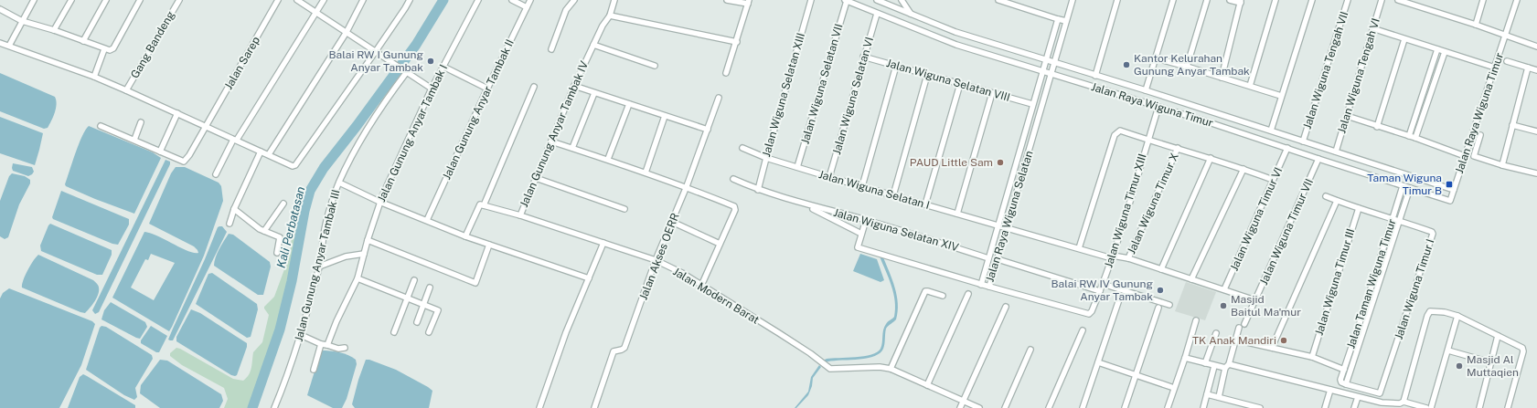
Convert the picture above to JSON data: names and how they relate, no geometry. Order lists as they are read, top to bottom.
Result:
{
  "streets": {
    "street": [
      "Gang Bandeng",
      "Jalan Sarep",
      "Jalan Wiguna Tengah VII",
      "Jalan Wiguna Tengah VI",
      "Jalan Wiguna Selatan VIII",
      "Jalan Wiguna Selatan VII",
      "Jalan Wiguna Selatan XIII",
      "Jalan Wiguna Selatan VI",
      "Jalan Raya Wiguna Timur",
      "Jalan Gunung Anyar Tambak II",
      "Jalan Gunung Anyar Tambak I",
      "Jalan Gunung Anyar Tambak IV",
      "Jalan Wiguna Selatan I",
      "Jalan Wiguna Timur X",
      "Jalan Wiguna Timur XIII",
      "Jalan Raya Wiguna Selatan",
      "Jalan Wiguna Timur VI",
      "Jalan Wiguna Selatan XIV",
      "Jalan Wiguna Timur VII",
      "Jalan Akses OERR",
      "Jalan Gunung Anyar Tambak III",
      "Jalan Wiguna Timur III",
      "Jalan Taman Wiguna Timur",
      "Jalan Wiguna Timur I",
      "Jalan Modern Barat"
    ]
  },
  "crossings": [
    ["Jalan Wiguna Tengah VII", "Jalan Raya Wiguna Timur"],
    ["Jalan Wiguna Tengah VI", "Jalan Raya Wiguna Timur"],
    ["Jalan Wiguna Selatan VIII", "Jalan Wiguna Selatan VI"],
    ["Jalan Wiguna Selatan VIII", "Jalan Raya Wiguna Selatan"],
    ["Jalan Wiguna Selatan VII", "Jalan Raya Wiguna Timur"],
    ["Jalan Wiguna Selatan VII", "Jalan Wiguna Selatan I"],
    ["Jalan Wiguna Selatan XIII", "Jalan Wiguna Selatan I"],
    ["Jalan Wiguna Selatan XIII", "Jalan Wiguna Selatan XIV"],
    ["Jalan Wiguna Selatan VI", "Jalan Raya Wiguna Timur"],
    ["Jalan Wiguna Selatan VI", "Jalan Wiguna Selatan I"],
    ["Jalan Raya Wiguna Timur", "Jalan Wiguna Timur XIII"],
    ["Jalan Raya Wiguna Timur", "Jalan Raya Wiguna Selatan"],
    ["Jalan Raya Wiguna Timur", "Jalan Wiguna Timur VI"],
    ["Jalan Raya Wiguna Timur", "Jalan Wiguna Timur VII"],
    ["Jalan Raya Wiguna Timur", "Jalan Taman Wiguna Timur"],
    ["Jalan Gunung Anyar Tambak IV", "Jalan Modern Barat"],
    ["Jalan Wiguna Selatan I", "Jalan Wiguna Timur X"],
    ["Jalan Wiguna Selatan I", "Jalan Wiguna Timur XIII"],
    ["Jalan Wiguna Selatan I", "Jalan Raya Wiguna Selatan"],
    ["Jalan Wiguna Selatan I", "Jalan Wiguna Timur VI"],
    ["Jalan Wiguna Selatan I", "Jalan Wiguna Timur VII"],
    ["Jalan Wiguna Timur XIII", "Jalan Raya Wiguna Selatan"],
    ["Jalan Raya Wiguna Selatan", "Jalan Wiguna Selatan XIV"],
    ["Jalan Akses OERR", "Jalan Modern Barat"],
    ["Jalan Wiguna Timur III", "Jalan Wiguna Timur I"],
    ["Jalan Taman Wiguna Timur", "Jalan Wiguna Timur I"]
  ],
  "water": ["Kali Perbatasan"],
  "places": {
    "other": [
      "Balai RW I Gunung Anyar Tambak",
      "Kantor Kelurahan Gunung Anyar Tambak",
      "PAUD Little Sam",
      "Balai RW IV Gunung Anyar Tambak",
      "Masjid Baitul Ma'mur",
      "TK Anak Mandiri",
      "Masjid Al Muttaqien"
    ],
    "transit": ["Taman Wiguna Timur B"]
  }
}
